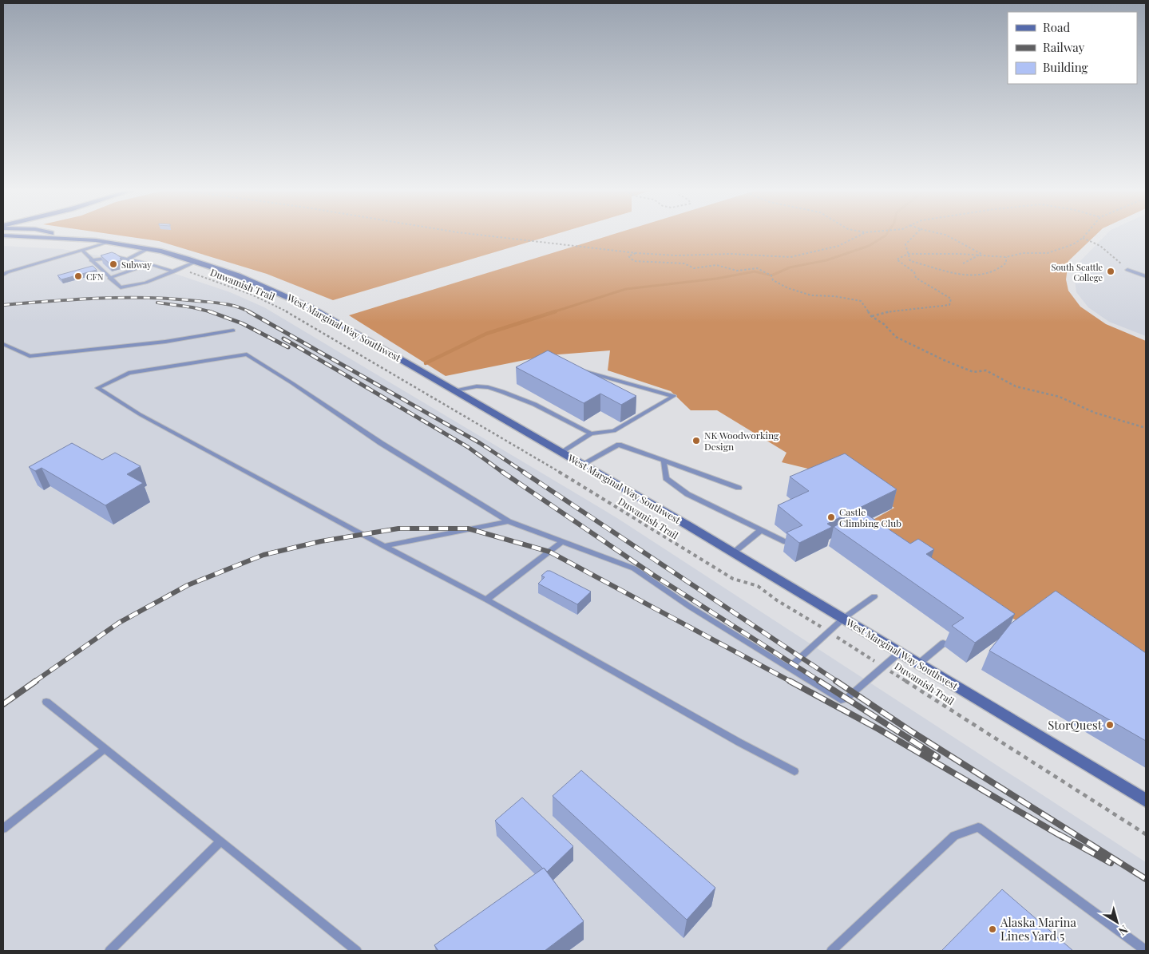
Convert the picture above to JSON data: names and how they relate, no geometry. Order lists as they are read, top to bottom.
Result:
{
  "streets": {
    "main road": ["West Marginal Way Southwest"],
    "path": ["Duwamish Trail"]
  },
  "places": [
    "Subway",
    "South Seattle College",
    "CFN",
    "NK Woodworking Design",
    "Castle Climbing Club",
    "StorQuest",
    "Alaska Marina Lines Yard 5"
  ],
  "legend": ["Road", "Railway", "Building"],
  "north": "bottom right"
}
